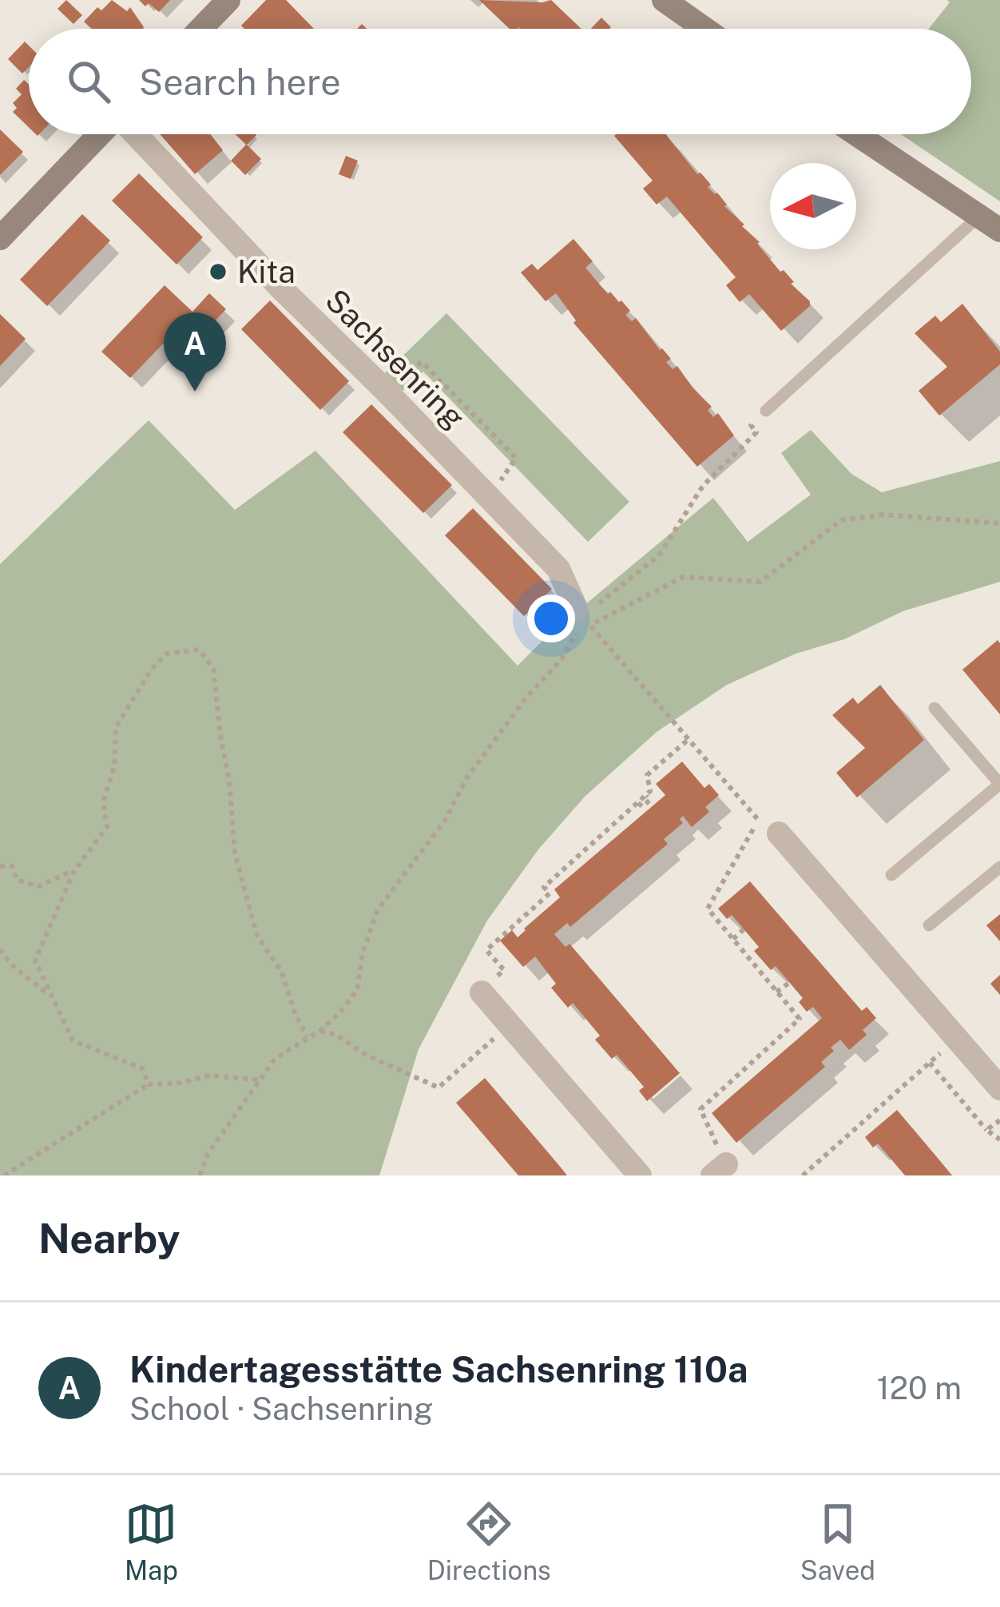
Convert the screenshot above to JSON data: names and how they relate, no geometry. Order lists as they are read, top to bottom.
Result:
{
  "streets": {
    "street": ["Sachsenring"]
  },
  "places": ["Kita"],
  "north": "left",
  "page": {
    "search": "Search here",
    "pins": "A",
    "heading": "Nearby",
    "list": [
      {
        "mark": "A",
        "name": "Kindertagesstätte Sachsenring 110a",
        "note": "School · Sachsenring",
        "value": "120 m"
      }
    ],
    "nav": ["Map", "Directions", "Saved"]
  }
}
